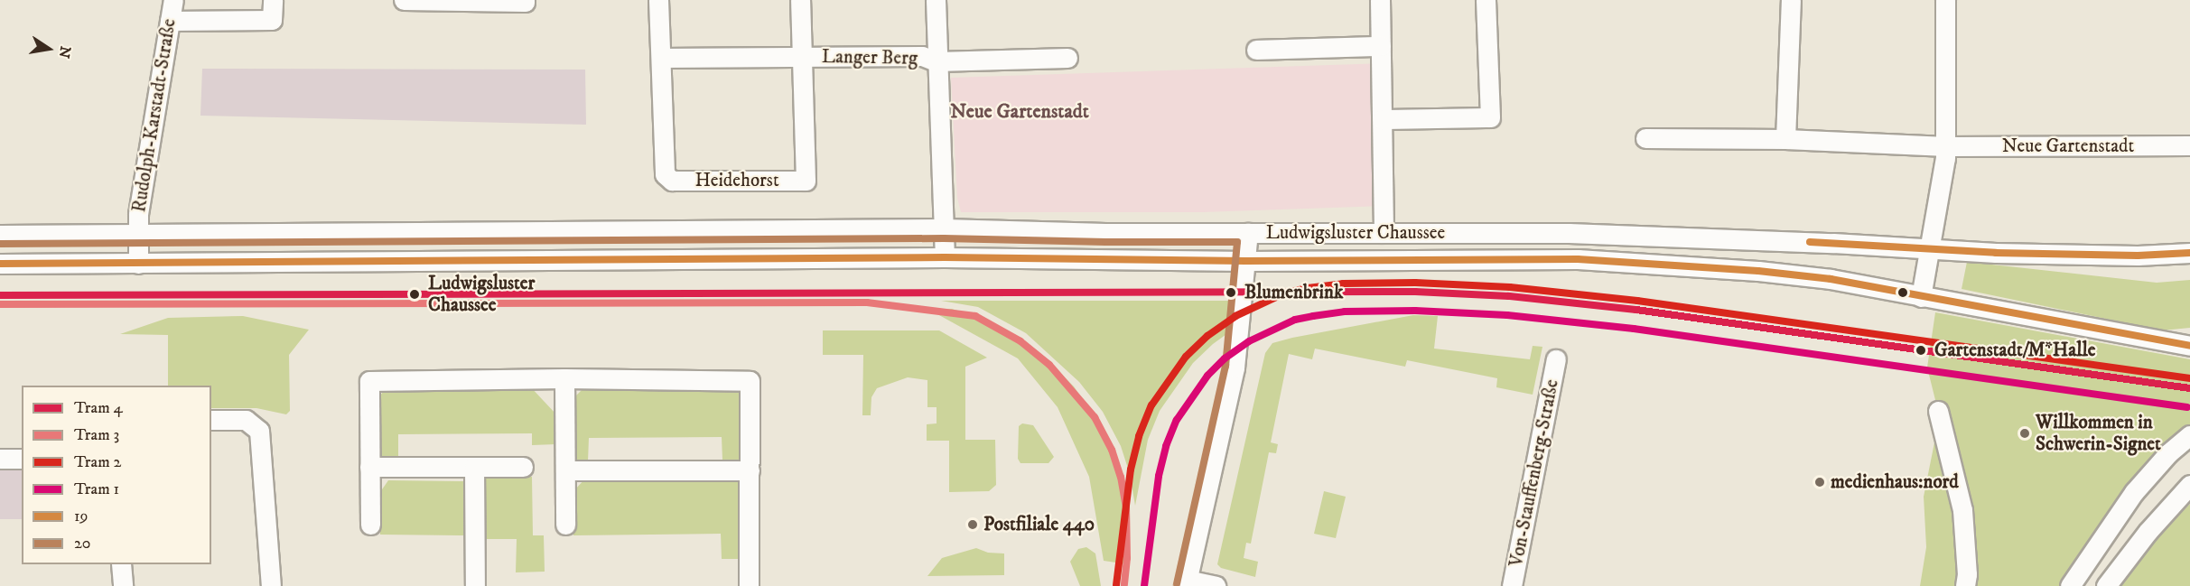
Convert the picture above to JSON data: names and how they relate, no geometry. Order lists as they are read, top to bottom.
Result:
{
  "streets": {
    "street": [
      "Langer Berg",
      "Rudolph-Karstadt-Straße",
      "Neue Gartenstadt",
      "Heidehorst",
      "Ludwigsluster Chaussee",
      "Von-Stauffenberg-Straße"
    ]
  },
  "crossings": [
    ["Langer Berg", "Heidehorst"],
    ["Langer Berg", "Ludwigsluster Chaussee"],
    ["Rudolph-Karstadt-Straße", "Ludwigsluster Chaussee"]
  ],
  "districts": ["Neue Gartenstadt"],
  "places": [
    "Blumenbrink",
    "Ludwigsluster Chaussee",
    "Gartenstadt/M*Halle",
    "Willkommen in Schwerin-Signet",
    "medienhaus:nord",
    "Postfiliale 440"
  ],
  "lines": [
    "transit line 20",
    "transit line 19",
    "tram line 2",
    "tram line 4",
    "tram line 3",
    "tram line 1"
  ],
  "legend": [
    "Tram 4",
    "Tram 3",
    "Tram 2",
    "Tram 1",
    "19",
    "20"
  ],
  "north": "right"
}
